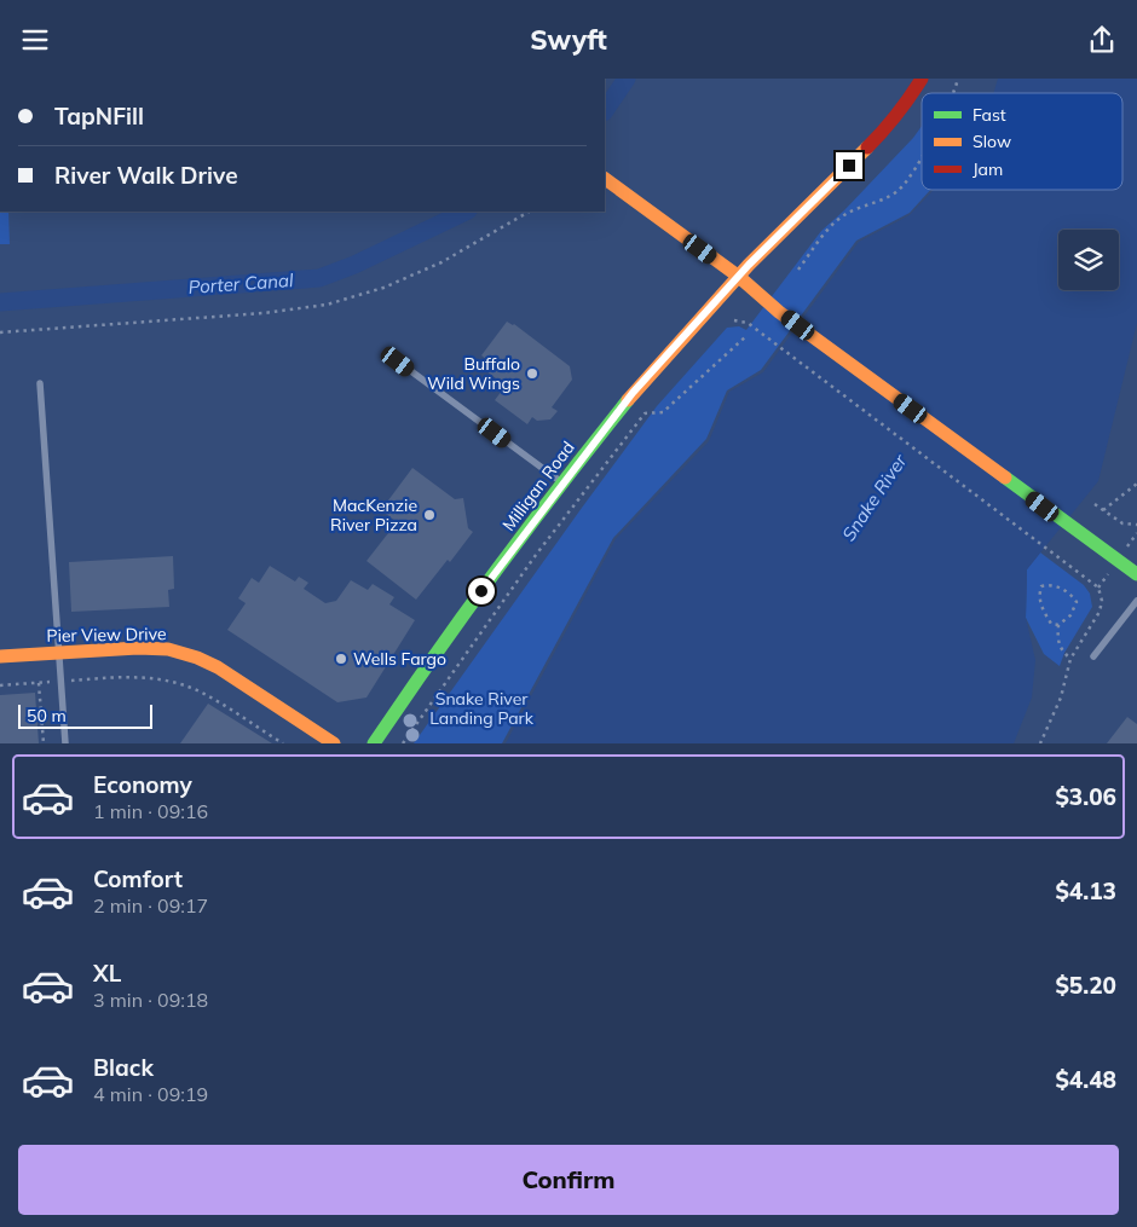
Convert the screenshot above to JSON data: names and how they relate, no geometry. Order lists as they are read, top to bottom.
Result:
{
  "streets": {
    "street": ["Milligan Road", "Pier View Drive"]
  },
  "water": ["Porter Canal", "Snake River"],
  "parks": ["Snake River Landing Park"],
  "places": ["Buffalo Wild Wings", "MacKenzie River Pizza", "Wells Fargo"],
  "legend": ["Fast", "Slow", "Jam"],
  "scale_bar": "50 m",
  "page": {
    "header": "Swyft",
    "banner": ["TapNFill", "River Walk Drive"],
    "scale": "50 m",
    "list": [
      {
        "name": "Economy",
        "note": "1 min · 09:16",
        "value": "$3.06"
      },
      {
        "name": "Comfort",
        "note": "2 min · 09:17",
        "value": "$4.13"
      },
      {
        "name": "XL",
        "note": "3 min · 09:18",
        "value": "$5.20"
      },
      {
        "name": "Black",
        "note": "4 min · 09:19",
        "value": "$4.48"
      }
    ],
    "buttons": "Confirm"
  }
}
